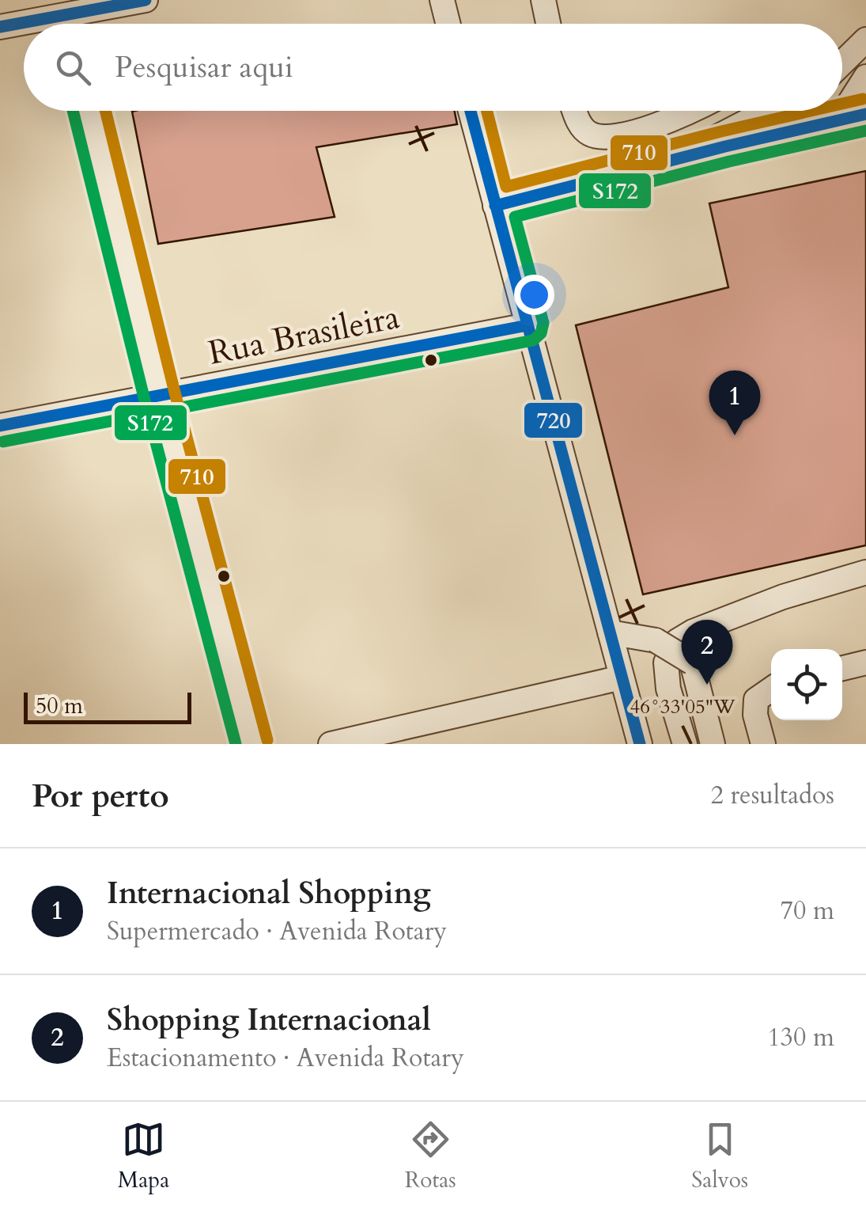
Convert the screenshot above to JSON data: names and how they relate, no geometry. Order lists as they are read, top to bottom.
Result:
{
  "streets": {
    "street": ["Rua Brasileira"]
  },
  "lines": ["transit line 720", "transit line 710", "transit line S172"],
  "scale_bar": "50 m",
  "page": {
    "search": "Pesquisar aqui",
    "pins": ["1", "2"],
    "scale": "50 m",
    "heading": ["Por perto", "2 resultados"],
    "list": [
      {
        "mark": "1",
        "name": "Internacional Shopping",
        "note": "Supermercado · Avenida Rotary",
        "value": "70 m"
      },
      {
        "mark": "2",
        "name": "Shopping Internacional",
        "note": "Estacionamento · Avenida Rotary",
        "value": "130 m"
      }
    ],
    "nav": ["Mapa", "Rotas", "Salvos"]
  },
  "coordinates": ["46°33'05\"W"]
}
